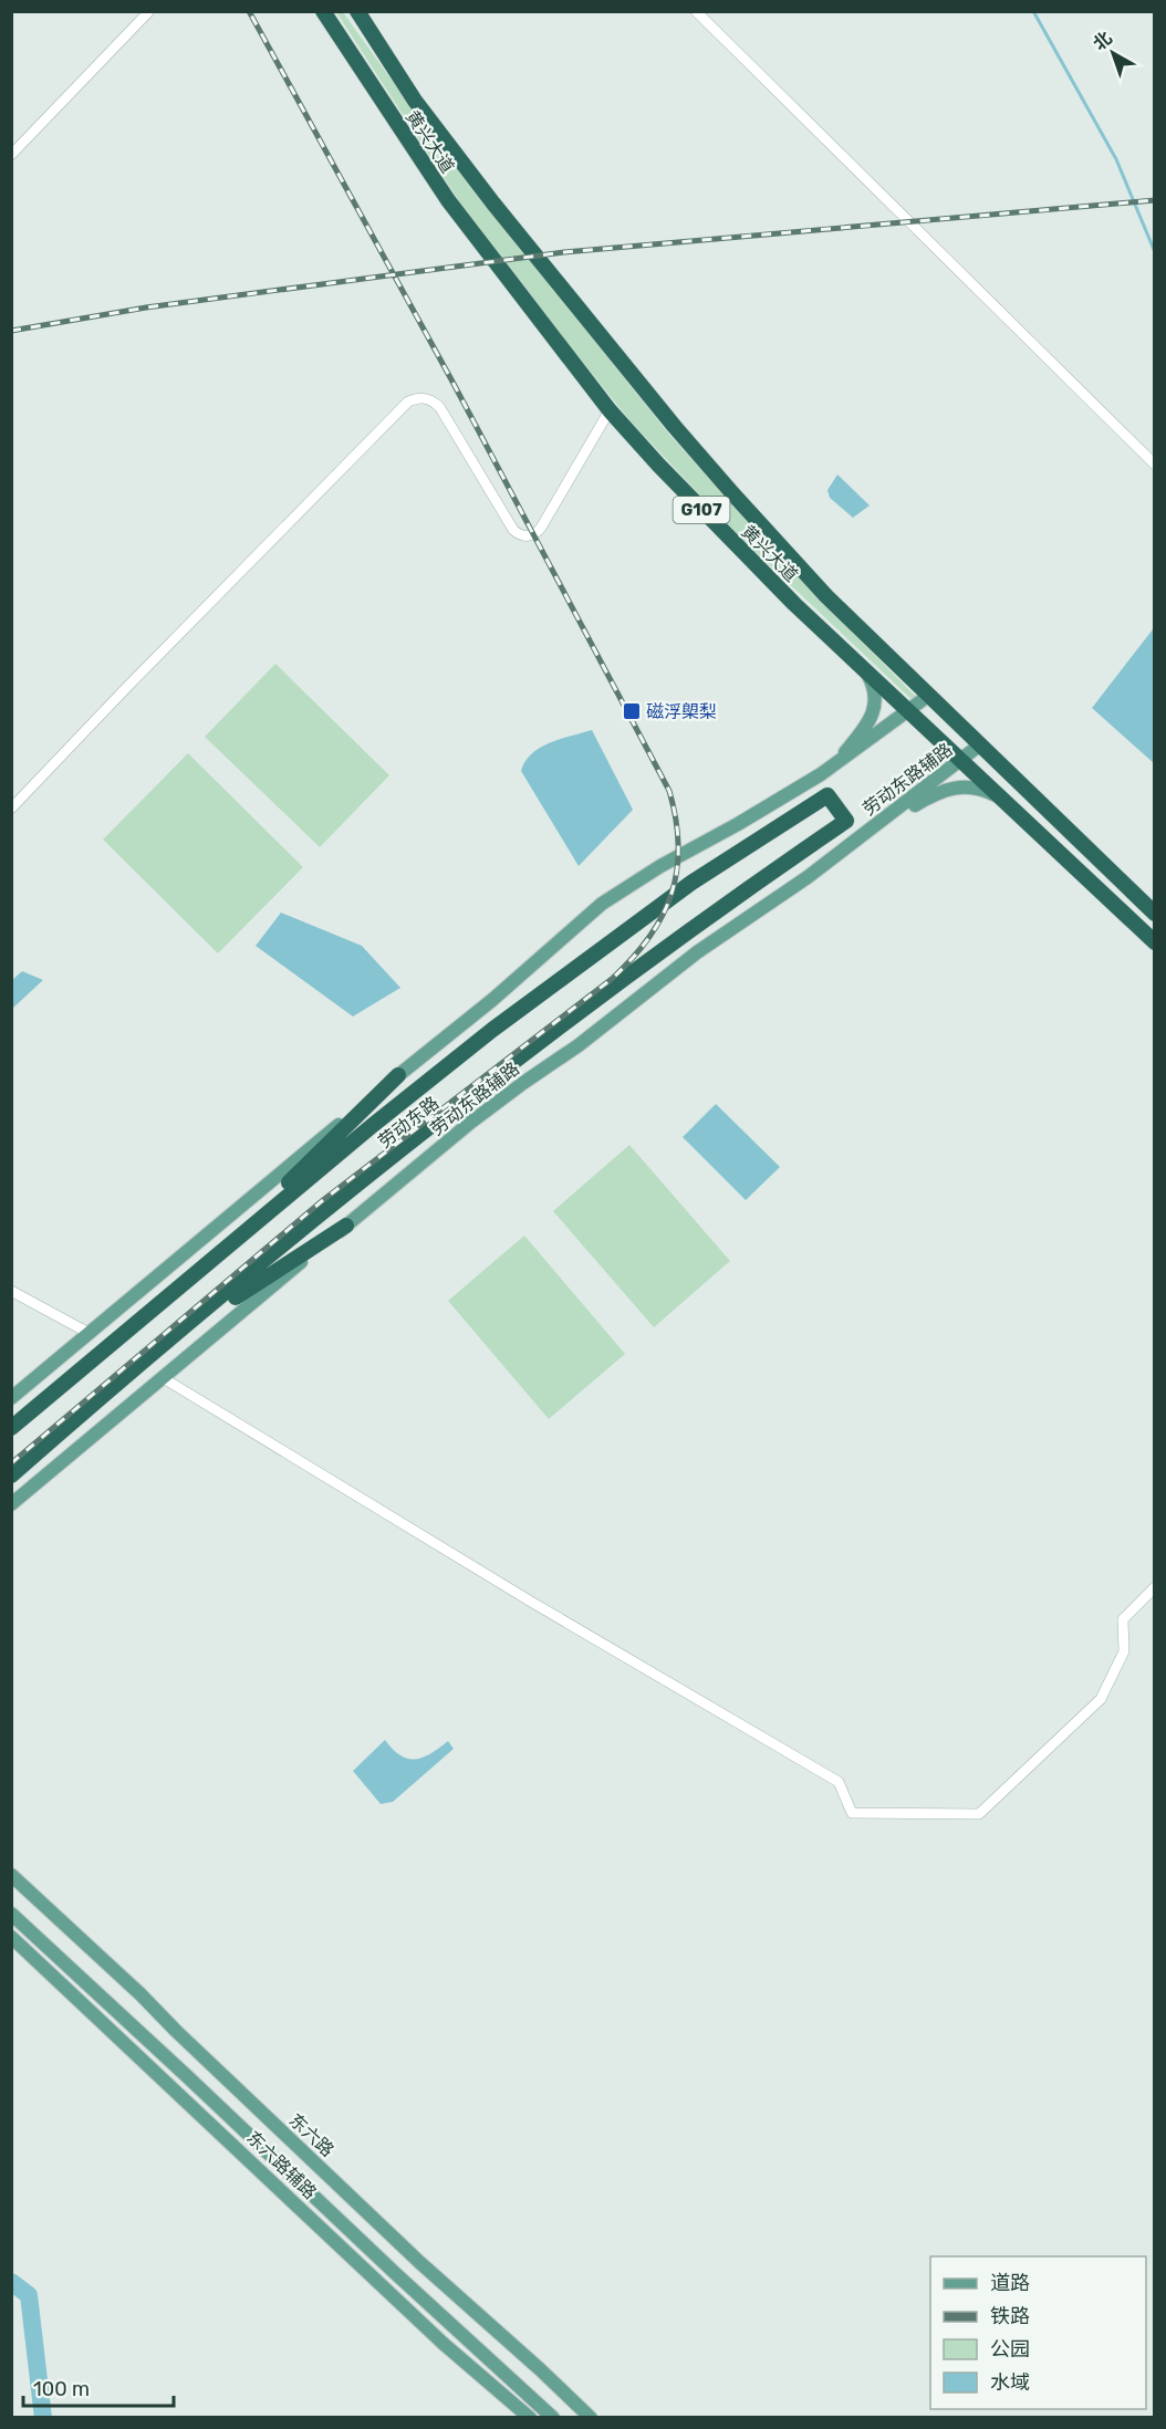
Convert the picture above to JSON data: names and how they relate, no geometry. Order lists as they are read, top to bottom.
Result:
{
  "streets": {
    "highway": ["黄兴大道", "G107", "劳动东路"],
    "main road": ["劳动东路辅路", "东六路", "东六路辅路"]
  },
  "crossings": [
    ["黄兴大道", "劳动东路辅路"]
  ],
  "places": {
    "transit": ["磁浮㮾梨"]
  },
  "legend": [
    "道路",
    "铁路",
    "公园",
    "水域"
  ],
  "scale_bar": "100 m",
  "north": "top left"
}
